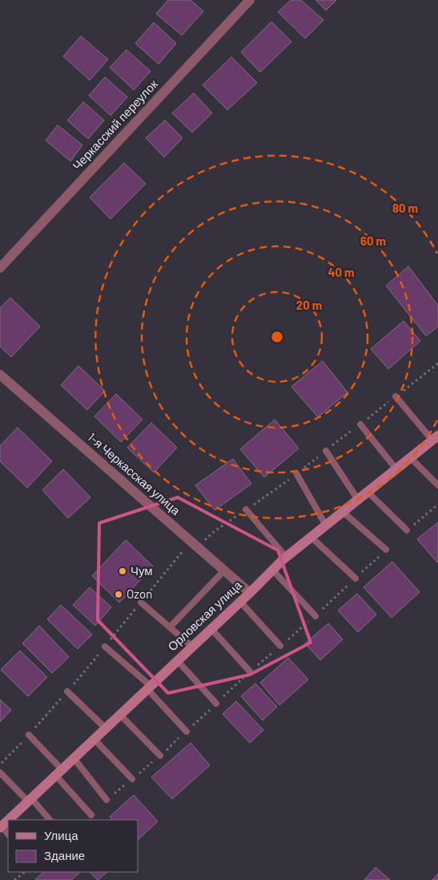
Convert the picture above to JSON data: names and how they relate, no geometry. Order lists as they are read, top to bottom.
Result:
{
  "streets": {
    "main road": ["Орловская улица"],
    "street": ["Черкасский переулок", "1-я Черкасская улица"]
  },
  "crossings": [
    ["1-я Черкасская улица", "Орловская улица"]
  ],
  "places": ["Чум", "Ozon"],
  "legend": ["Улица", "Здание"],
  "rings": [
    "80 m",
    "60 m",
    "40 m",
    "20 m"
  ]
}
